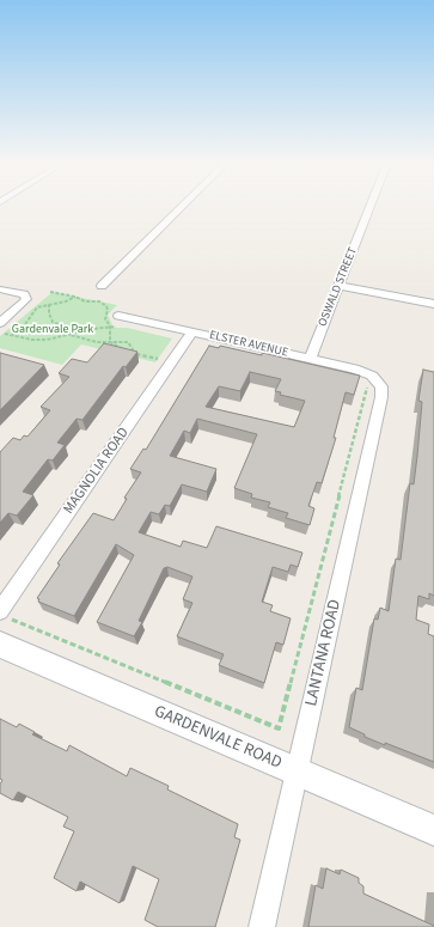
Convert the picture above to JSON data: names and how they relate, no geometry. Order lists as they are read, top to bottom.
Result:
{
  "streets": {
    "street": [
      "OSWALD STREET",
      "ELSTER AVENUE",
      "MAGNOLIA ROAD",
      "LANTANA ROAD",
      "GARDENVALE ROAD"
    ]
  },
  "crossings": [
    ["OSWALD STREET", "ELSTER AVENUE"],
    ["ELSTER AVENUE", "MAGNOLIA ROAD"],
    ["ELSTER AVENUE", "LANTANA ROAD"],
    ["LANTANA ROAD", "GARDENVALE ROAD"]
  ],
  "parks": ["Gardenvale Park"]
}
